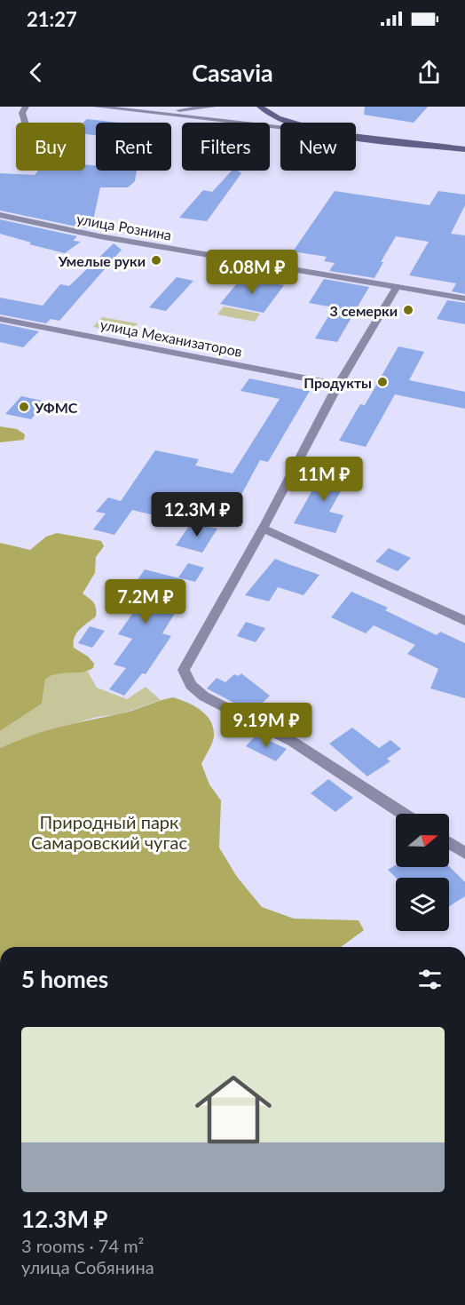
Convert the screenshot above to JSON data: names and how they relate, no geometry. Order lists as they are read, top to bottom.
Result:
{
  "streets": {
    "street": ["улица Рознина", "улица Механизаторов"]
  },
  "parks": ["Природный парк Самаровский чугас"],
  "places": [
    "Умелые руки",
    "3 семерки",
    "Продукты",
    "УФМС"
  ],
  "north": "right",
  "page": {
    "status": "21:27",
    "header": "Casavia",
    "chip": [
      "Buy",
      "Rent",
      "Filters",
      "New"
    ],
    "price": [
      "6.08M ₽",
      "11M ₽",
      "12.3M ₽",
      "7.2M ₽",
      "9.19M ₽"
    ],
    "heading": "5 homes",
    "list": [
      {
        "name": "12.3M ₽",
        "note": "3 rooms · 74 m² · улица Собянина"
      }
    ]
  }
}
